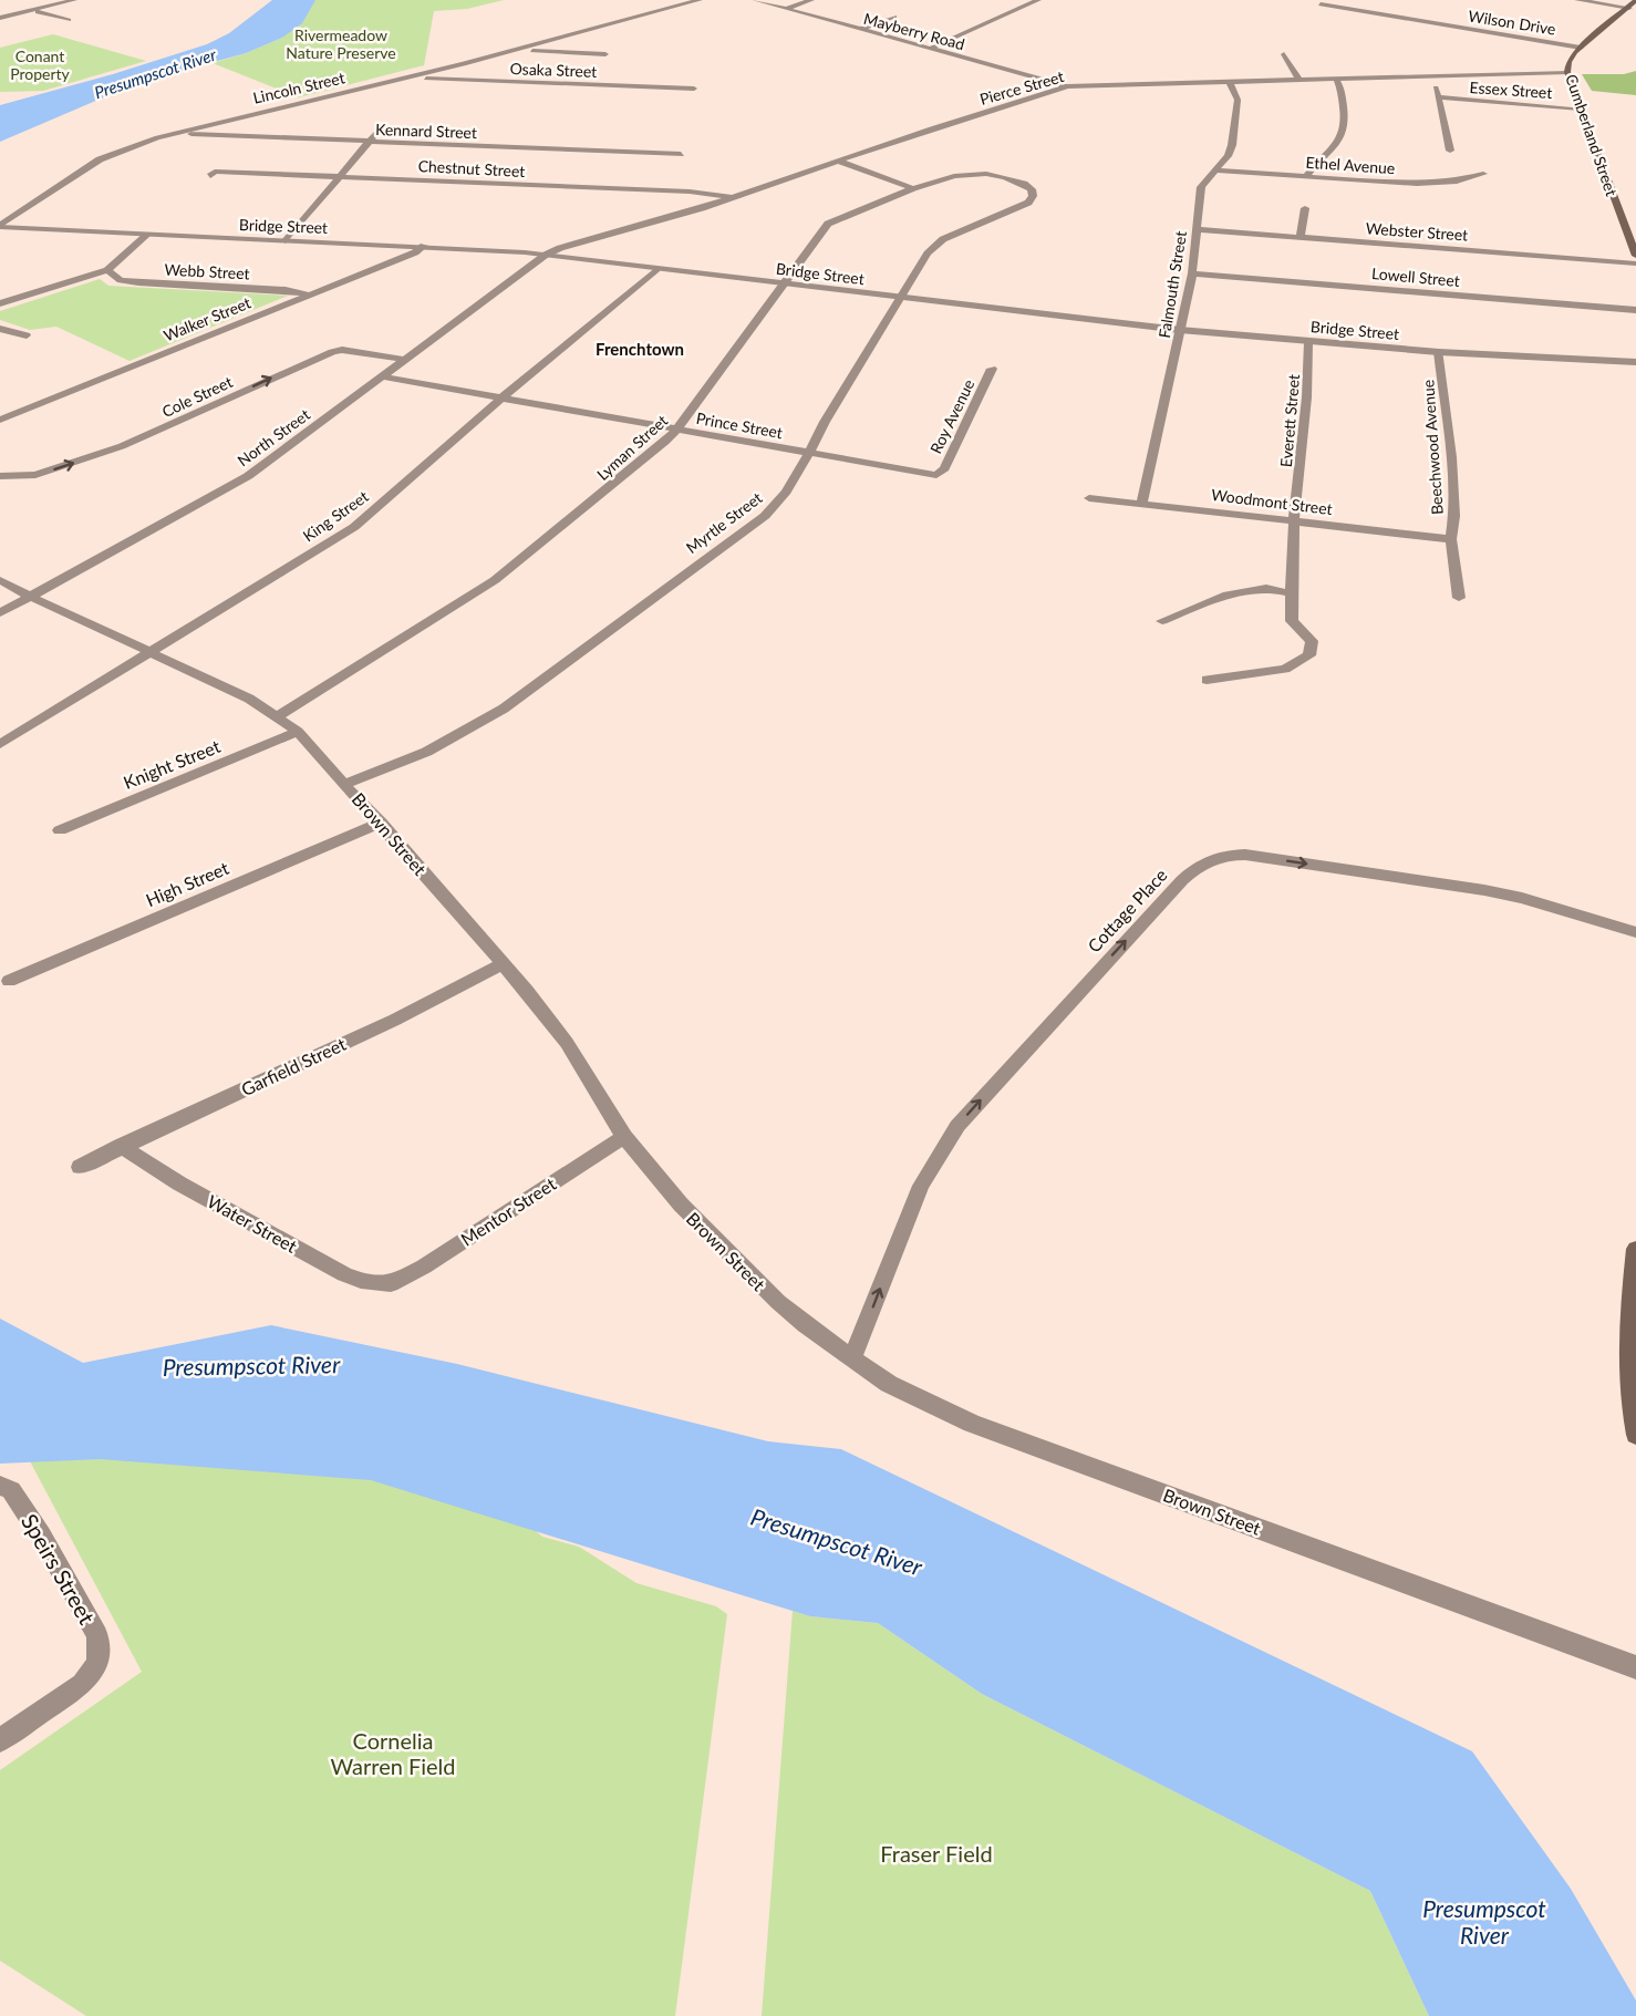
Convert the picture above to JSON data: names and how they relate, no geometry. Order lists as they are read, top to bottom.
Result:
{
  "streets": {
    "main road": ["Cumberland Street"],
    "street": [
      "Wilson Drive",
      "Mayberry Road",
      "Osaka Street",
      "Lincoln Street",
      "Pierce Street",
      "Essex Street",
      "Kennard Street",
      "Ethel Avenue",
      "Chestnut Street",
      "Bridge Street",
      "Webster Street",
      "Webb Street",
      "Lowell Street",
      "Falmouth Street",
      "Walker Street",
      "Cole Street",
      "Roy Avenue",
      "Everett Street",
      "Prince Street",
      "North Street",
      "Lyman Street",
      "Beechwood Avenue",
      "Woodmont Street",
      "King Street",
      "Myrtle Street",
      "Knight Street",
      "Brown Street",
      "High Street",
      "Cottage Place",
      "Garfield Street",
      "Mentor Street",
      "Water Street",
      "Speirs Street"
    ]
  },
  "crossings": [
    ["Wilson Drive", "Cumberland Street"],
    ["Mayberry Road", "Pierce Street"],
    ["Osaka Street", "Lincoln Street"],
    ["Lincoln Street", "Kennard Street"],
    ["Lincoln Street", "Bridge Street"],
    ["Pierce Street", "Cumberland Street"],
    ["Pierce Street", "Chestnut Street"],
    ["Pierce Street", "Bridge Street"],
    ["Pierce Street", "Falmouth Street"],
    ["Pierce Street", "North Street"],
    ["Essex Street", "Cumberland Street"],
    ["Ethel Avenue", "Falmouth Street"],
    ["Bridge Street", "Falmouth Street"],
    ["Bridge Street", "Walker Street"],
    ["Bridge Street", "Everett Street"],
    ["Bridge Street", "North Street"],
    ["Bridge Street", "Lyman Street"],
    ["Bridge Street", "Beechwood Avenue"],
    ["Bridge Street", "King Street"],
    ["Bridge Street", "Myrtle Street"],
    ["Webster Street", "Falmouth Street"],
    ["Webb Street", "Walker Street"],
    ["Lowell Street", "Falmouth Street"],
    ["Falmouth Street", "Woodmont Street"],
    ["Cole Street", "North Street"],
    ["Roy Avenue", "Prince Street"],
    ["Everett Street", "Woodmont Street"],
    ["Prince Street", "North Street"],
    ["Prince Street", "Lyman Street"],
    ["Prince Street", "King Street"],
    ["Prince Street", "Myrtle Street"],
    ["North Street", "Brown Street"],
    ["Lyman Street", "Myrtle Street"],
    ["Lyman Street", "Brown Street"],
    ["Beechwood Avenue", "Woodmont Street"],
    ["King Street", "Brown Street"],
    ["Myrtle Street", "Brown Street"],
    ["Knight Street", "Brown Street"],
    ["Brown Street", "High Street"],
    ["Brown Street", "Cottage Place"],
    ["Brown Street", "Garfield Street"],
    ["Brown Street", "Mentor Street"],
    ["Garfield Street", "Water Street"],
    ["Mentor Street", "Water Street"]
  ],
  "one_way": ["Cole Street", "Cottage Place"],
  "districts": ["Frenchtown"],
  "water": ["Presumpscot River"],
  "parks": [
    "Rivermeadow Nature Preserve",
    "Conant Property",
    "Cornelia Warren Field",
    "Fraser Field"
  ]
}
